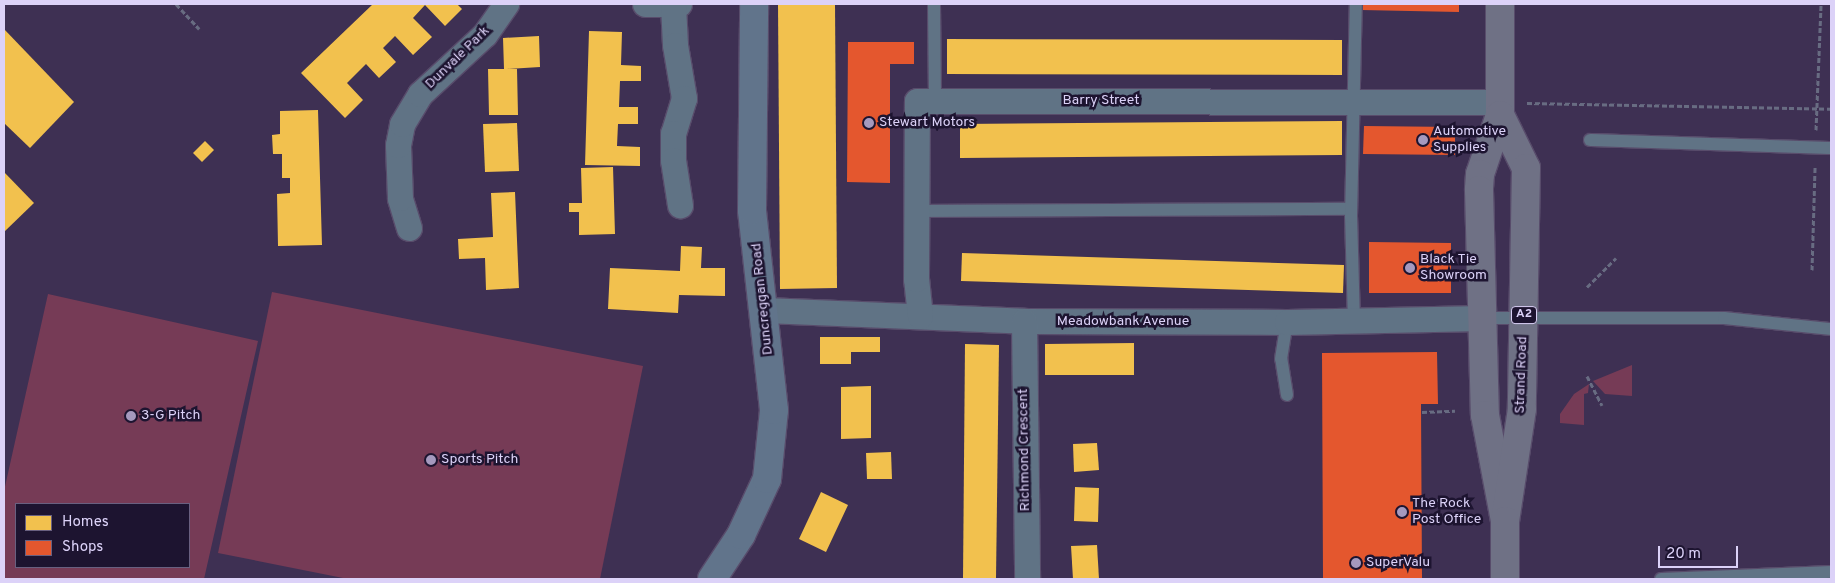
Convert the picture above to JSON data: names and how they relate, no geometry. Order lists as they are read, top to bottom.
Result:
{
  "streets": {
    "highway": ["A2", "Strand Road"],
    "main road": ["Duncreggan Road"],
    "street": [
      "Dunvale Park",
      "Barry Street",
      "Meadowbank Avenue",
      "Richmond Crescent"
    ]
  },
  "crossings": [
    ["Barry Street", "Meadowbank Avenue"],
    ["Barry Street", "Strand Road"],
    ["Duncreggan Road", "Meadowbank Avenue"],
    ["Meadowbank Avenue", "Strand Road"],
    ["Meadowbank Avenue", "Richmond Crescent"]
  ],
  "places": [
    "Stewart Motors",
    "Automotive Supplies",
    "Black Tie Showroom",
    "3-G Pitch",
    "Sports Pitch",
    "The Rock Post Office",
    "SuperValu"
  ],
  "legend": ["Homes", "Shops"],
  "scale_bar": "20 m"
}
